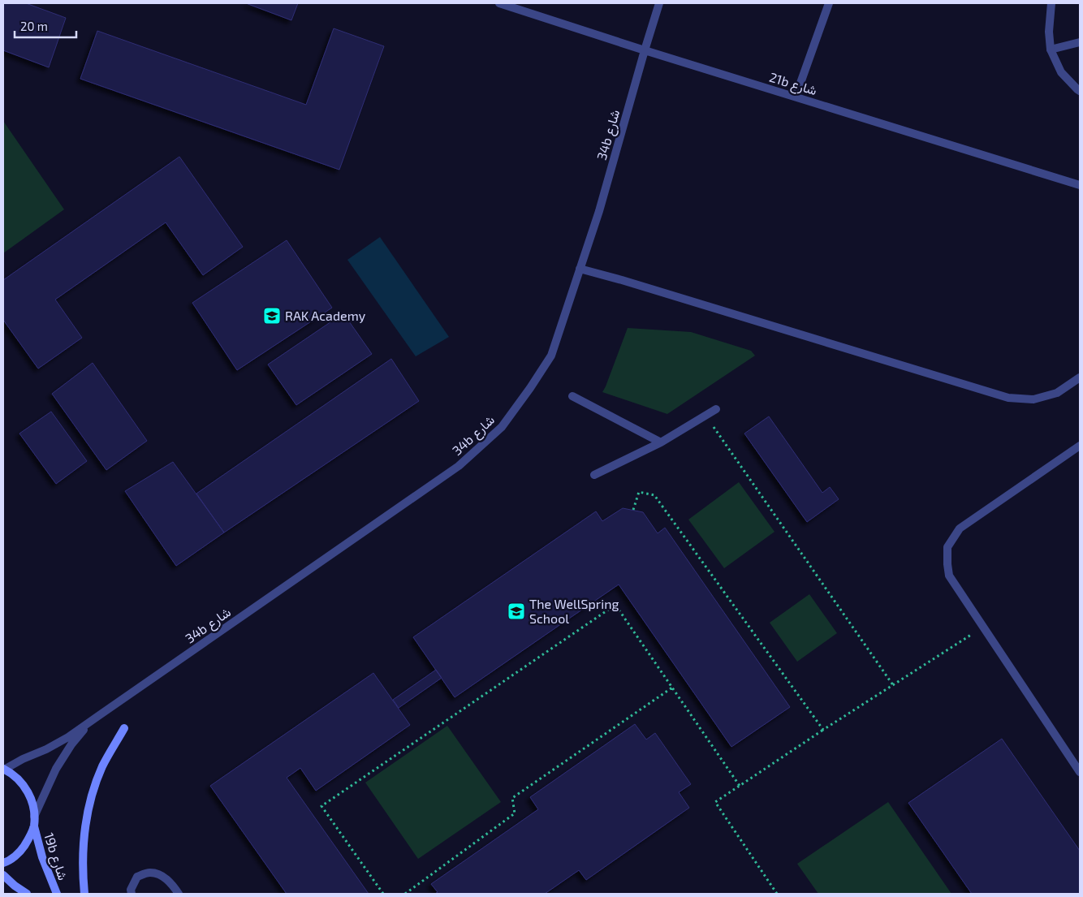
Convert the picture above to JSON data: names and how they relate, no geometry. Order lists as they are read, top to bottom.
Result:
{
  "streets": {
    "street": ["21b شارع", "34b شارع", "19b شارع"]
  },
  "crossings": [
    ["21b شارع", "34b شارع"]
  ],
  "places": {
    "school or university": ["RAK Academy", "The WellSpring School"]
  },
  "scale_bar": "20 m"
}
